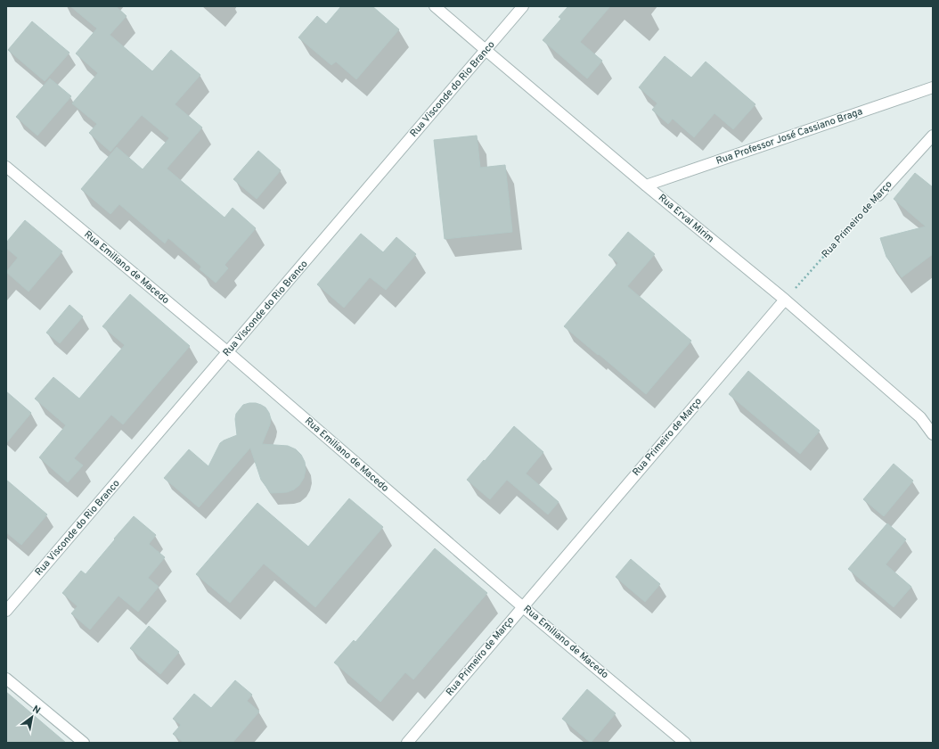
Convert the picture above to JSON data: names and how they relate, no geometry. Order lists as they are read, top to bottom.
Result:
{
  "streets": {
    "street": [
      "Rua Visconde do Rio Branco",
      "Rua Professor José Cassiano Braga",
      "Rua Erval Mirim",
      "Rua Primeiro de Março",
      "Rua Emiliano de Macedo"
    ]
  },
  "crossings": [
    ["Rua Visconde do Rio Branco", "Rua Erval Mirim"],
    ["Rua Visconde do Rio Branco", "Rua Emiliano de Macedo"],
    ["Rua Professor José Cassiano Braga", "Rua Erval Mirim"],
    ["Rua Erval Mirim", "Rua Primeiro de Março"],
    ["Rua Primeiro de Março", "Rua Emiliano de Macedo"]
  ],
  "north": "top right"
}
